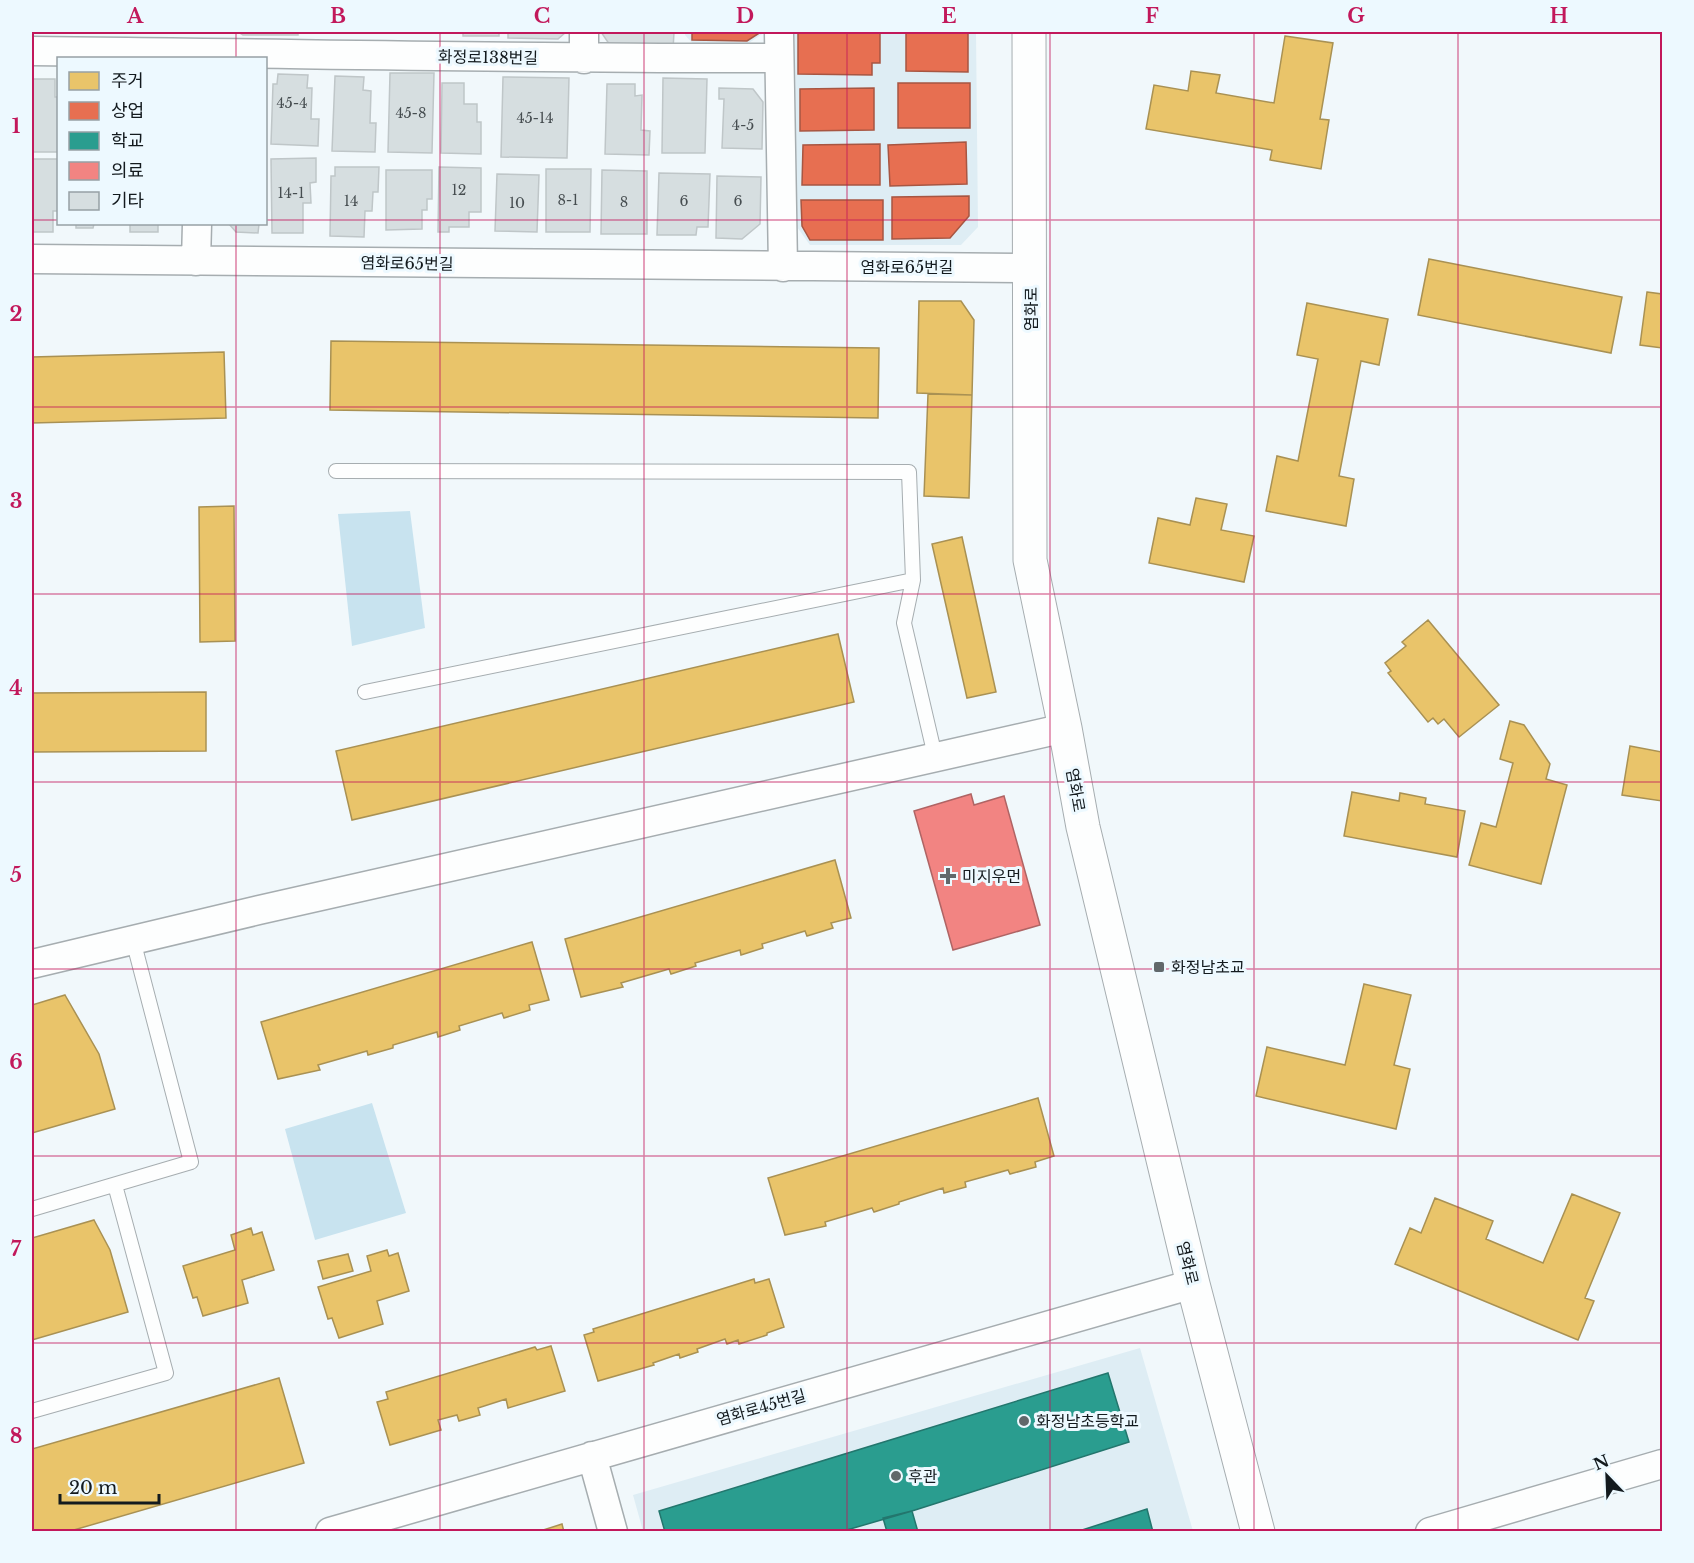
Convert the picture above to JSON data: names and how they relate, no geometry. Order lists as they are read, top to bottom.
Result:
{
  "streets": {
    "street": [
      "화정로138번길",
      "염화로65번길",
      "염화로",
      "염화로45번길"
    ]
  },
  "crossings": [
    ["염화로65번길", "염화로"],
    ["염화로", "염화로45번길"]
  ],
  "places": {
    "health": ["미지우먼"],
    "transit": ["화정남초교"],
    "other": ["화정남초등학교", "후관"]
  },
  "house_numbers": [
    "45-4",
    "45-8",
    "45-14",
    "4-5",
    "12",
    "14-1",
    "8-1",
    "14",
    "6",
    "6",
    "8",
    "10"
  ],
  "legend": [
    "주거",
    "상업",
    "학교",
    "의료",
    "기타"
  ],
  "scale_bar": "20 m",
  "north": "top left",
  "grid": {
    "columns": [
      "A",
      "B",
      "C",
      "D",
      "E",
      "F",
      "G",
      "H"
    ],
    "rows": [
      "1",
      "2",
      "3",
      "4",
      "5",
      "6",
      "7",
      "8"
    ]
  }
}
